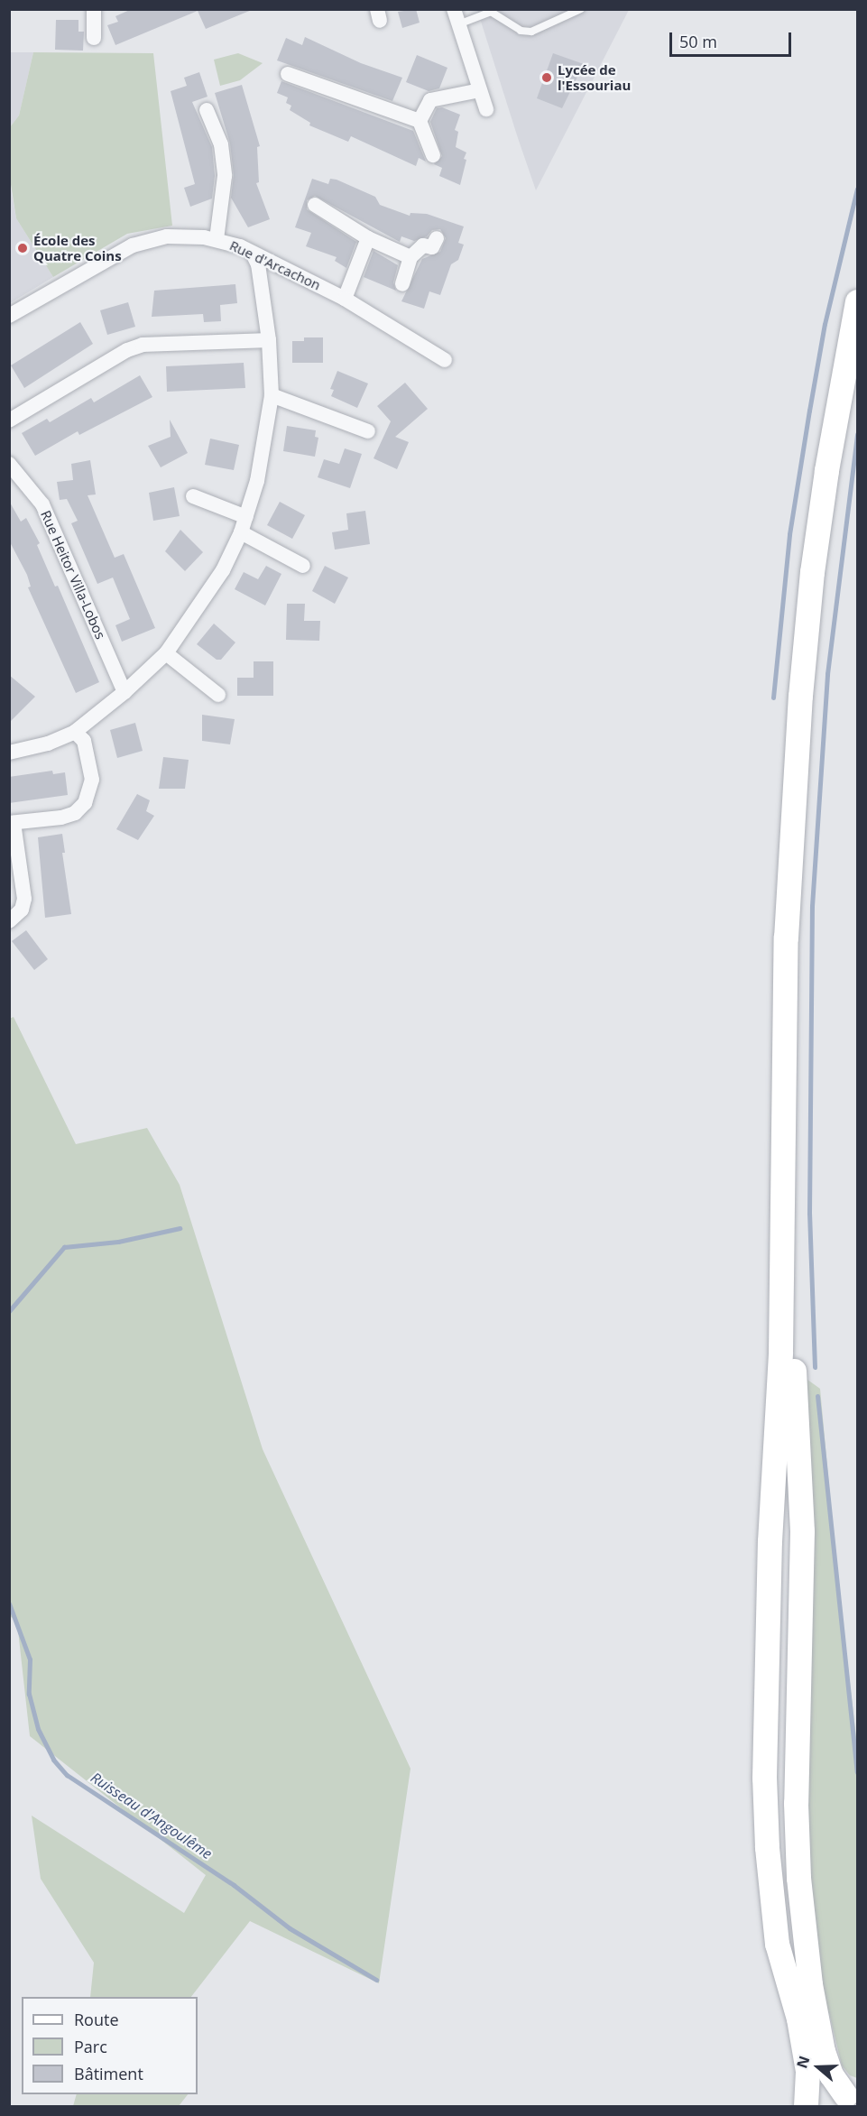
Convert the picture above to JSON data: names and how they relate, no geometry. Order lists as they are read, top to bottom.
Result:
{
  "streets": {
    "street": ["Rue d'Arcachon", "Rue Heitor Villa-Lobos"]
  },
  "water": ["Ruisseau d'Angoulême"],
  "places": ["Lycée de l'Essouriau", "École des Quatre Coins"],
  "legend": ["Route", "Parc", "Bâtiment"],
  "scale_bar": "50 m",
  "north": "left"
}
